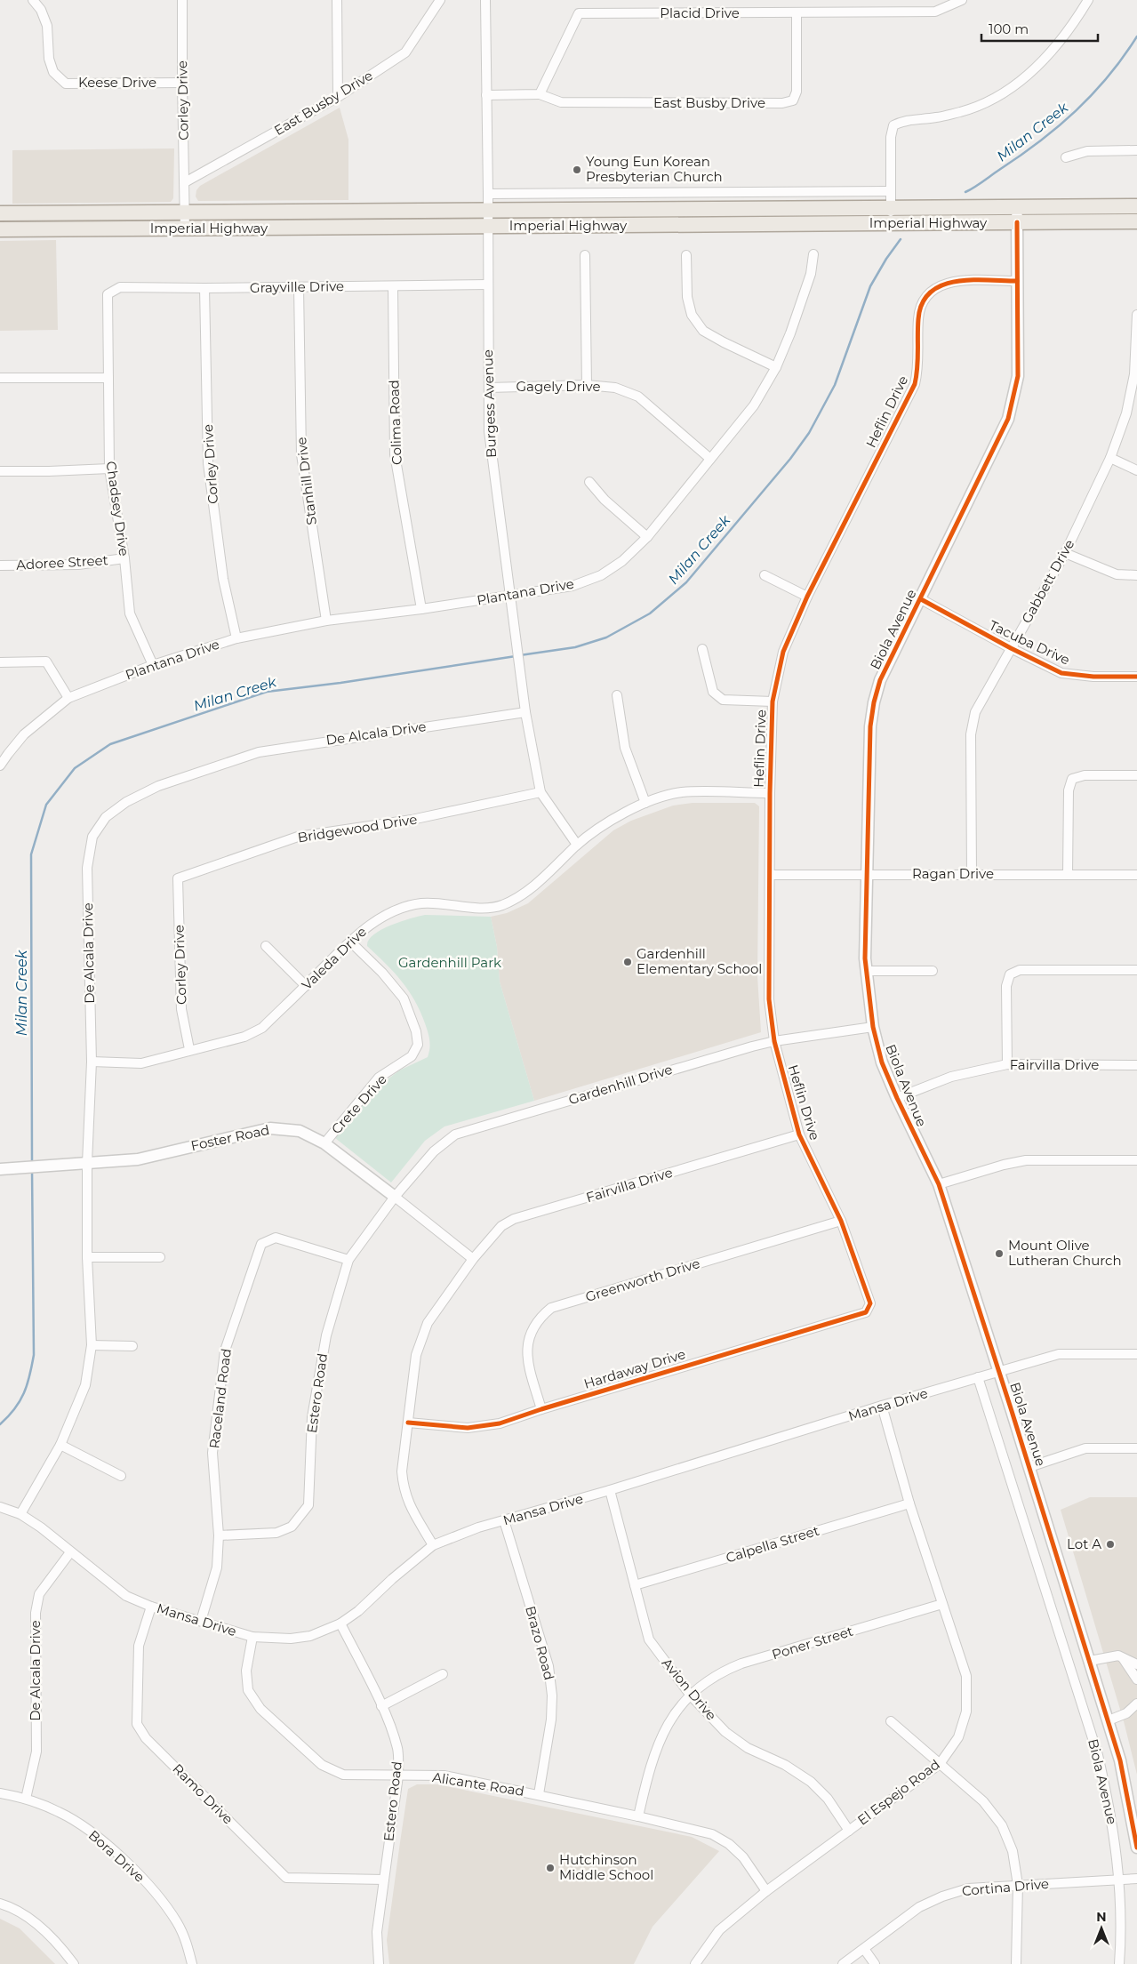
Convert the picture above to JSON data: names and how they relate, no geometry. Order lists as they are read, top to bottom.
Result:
{
  "streets": {
    "main road": ["Imperial Highway"],
    "street": [
      "Placid Drive",
      "Keese Drive",
      "Corley Drive",
      "East Busby Drive",
      "Grayville Drive",
      "Gagely Drive",
      "Burgess Avenue",
      "Heflin Drive",
      "Colima Road",
      "Stanhill Drive",
      "Chadsey Drive",
      "Adoree Street",
      "Gabbett Drive",
      "Plantana Drive",
      "Biola Avenue",
      "Tacuba Drive",
      "De Alcala Drive",
      "Bridgewood Drive",
      "Ragan Drive",
      "Valeda Drive",
      "Fairvilla Drive",
      "Gardenhill Drive",
      "Crete Drive",
      "Foster Road",
      "Greenworth Drive",
      "Hardaway Drive",
      "Estero Road",
      "Raceland Road",
      "Mansa Drive",
      "Calpella Street",
      "Brazo Road",
      "Poner Street",
      "Avion Drive",
      "Alicante Road",
      "El Espejo Road",
      "Ramo Drive",
      "Bora Drive",
      "Cortina Drive"
    ]
  },
  "crossings": [
    ["Placid Drive", "East Busby Drive"],
    ["Keese Drive", "Corley Drive"],
    ["Corley Drive", "East Busby Drive"],
    ["Corley Drive", "Imperial Highway"],
    ["Corley Drive", "Grayville Drive"],
    ["Corley Drive", "Plantana Drive"],
    ["Corley Drive", "Bridgewood Drive"],
    ["Corley Drive", "Valeda Drive"],
    ["Imperial Highway", "Burgess Avenue"],
    ["Imperial Highway", "Biola Avenue"],
    ["Grayville Drive", "Burgess Avenue"],
    ["Grayville Drive", "Colima Road"],
    ["Grayville Drive", "Stanhill Drive"],
    ["Grayville Drive", "Chadsey Drive"],
    ["Gagely Drive", "Burgess Avenue"],
    ["Gagely Drive", "Plantana Drive"],
    ["Burgess Avenue", "Plantana Drive"],
    ["Burgess Avenue", "De Alcala Drive"],
    ["Burgess Avenue", "Bridgewood Drive"],
    ["Burgess Avenue", "Valeda Drive"],
    ["Heflin Drive", "Biola Avenue"],
    ["Heflin Drive", "Ragan Drive"],
    ["Heflin Drive", "Valeda Drive"],
    ["Heflin Drive", "Fairvilla Drive"],
    ["Heflin Drive", "Gardenhill Drive"],
    ["Heflin Drive", "Greenworth Drive"],
    ["Heflin Drive", "Hardaway Drive"],
    ["Colima Road", "Plantana Drive"],
    ["Stanhill Drive", "Plantana Drive"],
    ["Chadsey Drive", "Adoree Street"],
    ["Chadsey Drive", "Plantana Drive"],
    ["Gabbett Drive", "Tacuba Drive"],
    ["Gabbett Drive", "Ragan Drive"],
    ["Biola Avenue", "Tacuba Drive"],
    ["Biola Avenue", "Ragan Drive"],
    ["Biola Avenue", "Fairvilla Drive"],
    ["Biola Avenue", "Gardenhill Drive"],
    ["Biola Avenue", "Mansa Drive"],
    ["Biola Avenue", "Cortina Drive"],
    ["De Alcala Drive", "Valeda Drive"],
    ["De Alcala Drive", "Foster Road"],
    ["De Alcala Drive", "Mansa Drive"],
    ["De Alcala Drive", "Bora Drive"],
    ["Valeda Drive", "Crete Drive"],
    ["Fairvilla Drive", "Foster Road"],
    ["Gardenhill Drive", "Foster Road"],
    ["Gardenhill Drive", "Estero Road"],
    ["Crete Drive", "Foster Road"],
    ["Foster Road", "Estero Road"],
    ["Greenworth Drive", "Hardaway Drive"],
    ["Estero Road", "Raceland Road"],
    ["Estero Road", "Mansa Drive"],
    ["Estero Road", "Alicante Road"],
    ["Estero Road", "Ramo Drive"],
    ["Raceland Road", "Mansa Drive"],
    ["Mansa Drive", "Brazo Road"],
    ["Mansa Drive", "Avion Drive"],
    ["Mansa Drive", "Alicante Road"],
    ["Mansa Drive", "El Espejo Road"],
    ["Mansa Drive", "Ramo Drive"],
    ["Calpella Street", "Avion Drive"],
    ["Calpella Street", "El Espejo Road"],
    ["Brazo Road", "Alicante Road"],
    ["Poner Street", "Avion Drive"],
    ["Poner Street", "Alicante Road"],
    ["Poner Street", "El Espejo Road"],
    ["Avion Drive", "El Espejo Road"],
    ["Alicante Road", "El Espejo Road"]
  ],
  "water": ["Milan Creek"],
  "parks": ["Gardenhill Park"],
  "places": [
    "Young Eun Korean Presbyterian Church",
    "Gardenhill Elementary School",
    "Mount Olive Lutheran Church",
    "Lot A",
    "Hutchinson Middle School"
  ],
  "scale_bar": "100 m",
  "north": "top"
}
